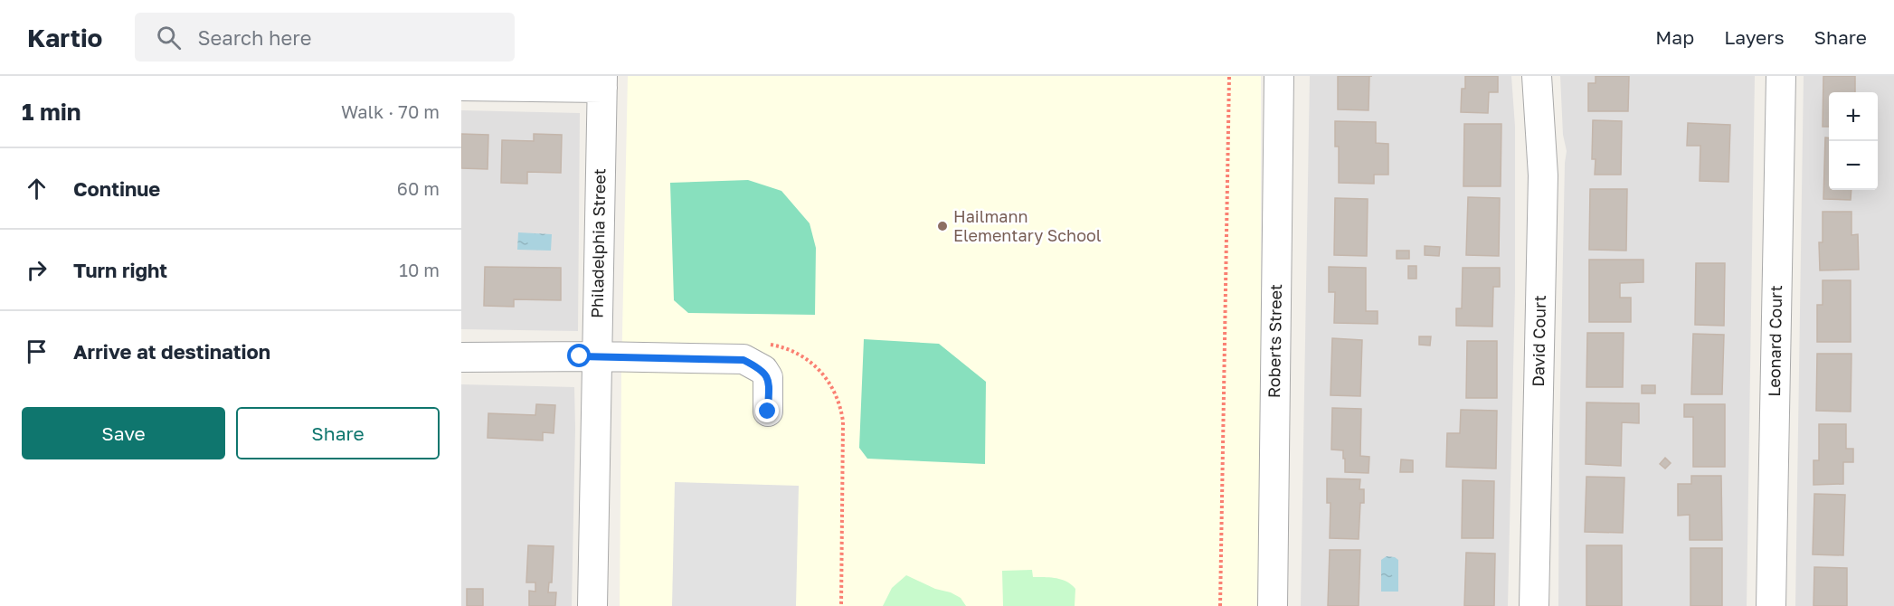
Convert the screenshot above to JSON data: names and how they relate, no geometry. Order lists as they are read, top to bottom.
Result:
{
  "streets": {
    "street": [
      "Philadelphia Street",
      "Roberts Street",
      "David Court",
      "Leonard Court"
    ]
  },
  "places": ["Hailmann Elementary School"],
  "page": {
    "header": "Kartio",
    "search": "Search here",
    "nav": ["Map", "Layers", "Share"],
    "heading": ["1 min", "Walk · 70 m"],
    "map_buttons": ["+", "−"],
    "list": [
      ["Continue", "60 m"],
      ["Turn right", "10 m"],
      "Arrive at destination"
    ],
    "buttons": ["Save", "Share"]
  }
}
